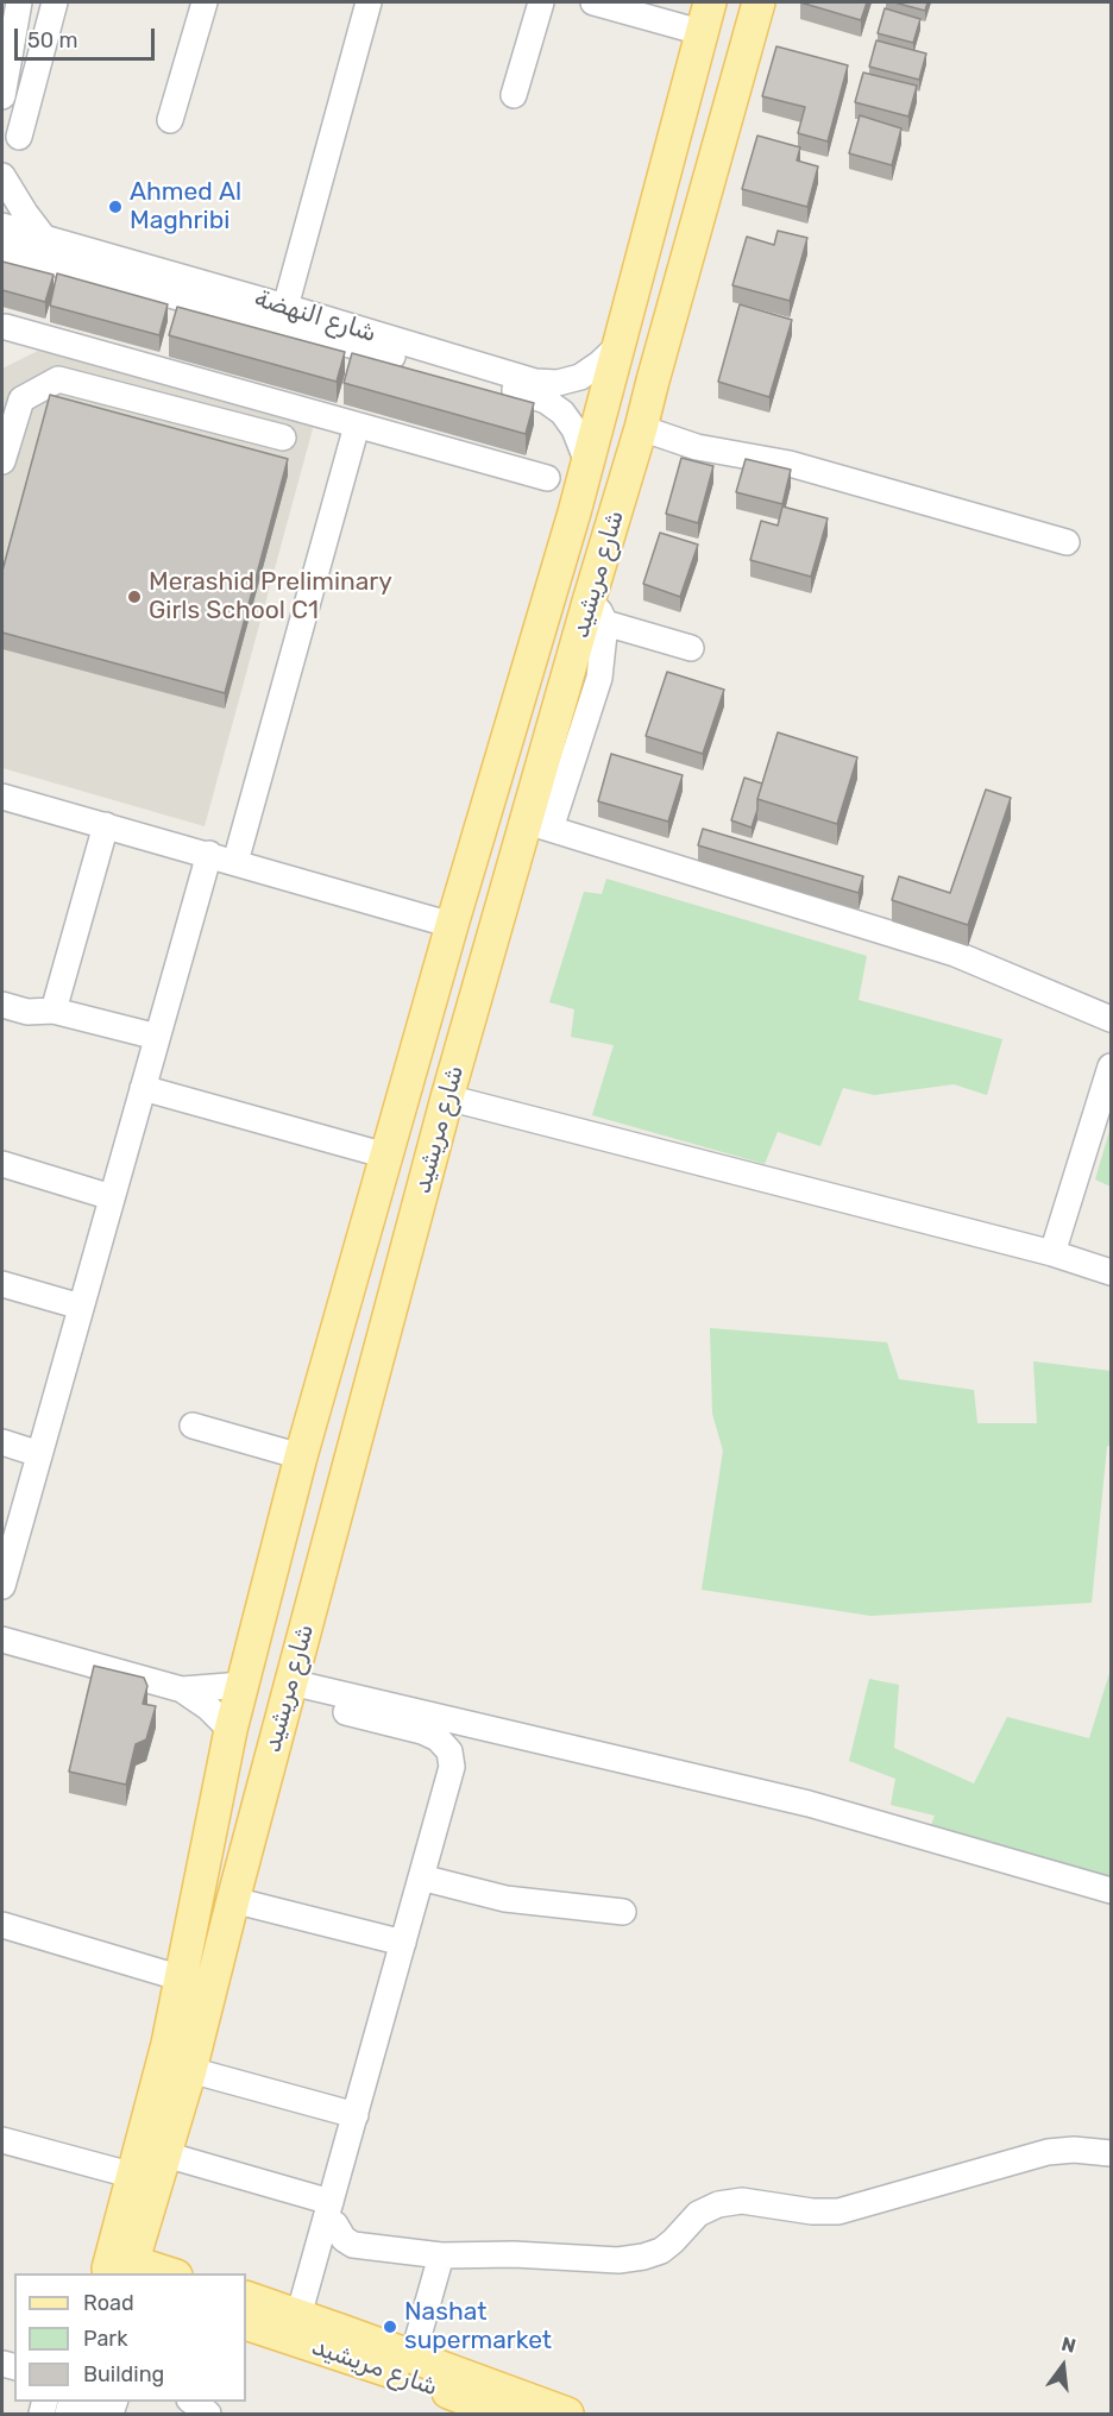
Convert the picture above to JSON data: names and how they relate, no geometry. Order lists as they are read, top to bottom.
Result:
{
  "streets": {
    "main road": ["شارع مريشيد"],
    "street": ["شارع النهضة"]
  },
  "crossings": [
    ["شارع النهضة", "شارع مريشيد"]
  ],
  "places": ["Ahmed Al Maghribi", "Merashid Preliminary Girls School C1", "Nashat supermarket"],
  "legend": ["Road", "Park", "Building"],
  "scale_bar": "50 m",
  "north": "top"
}
